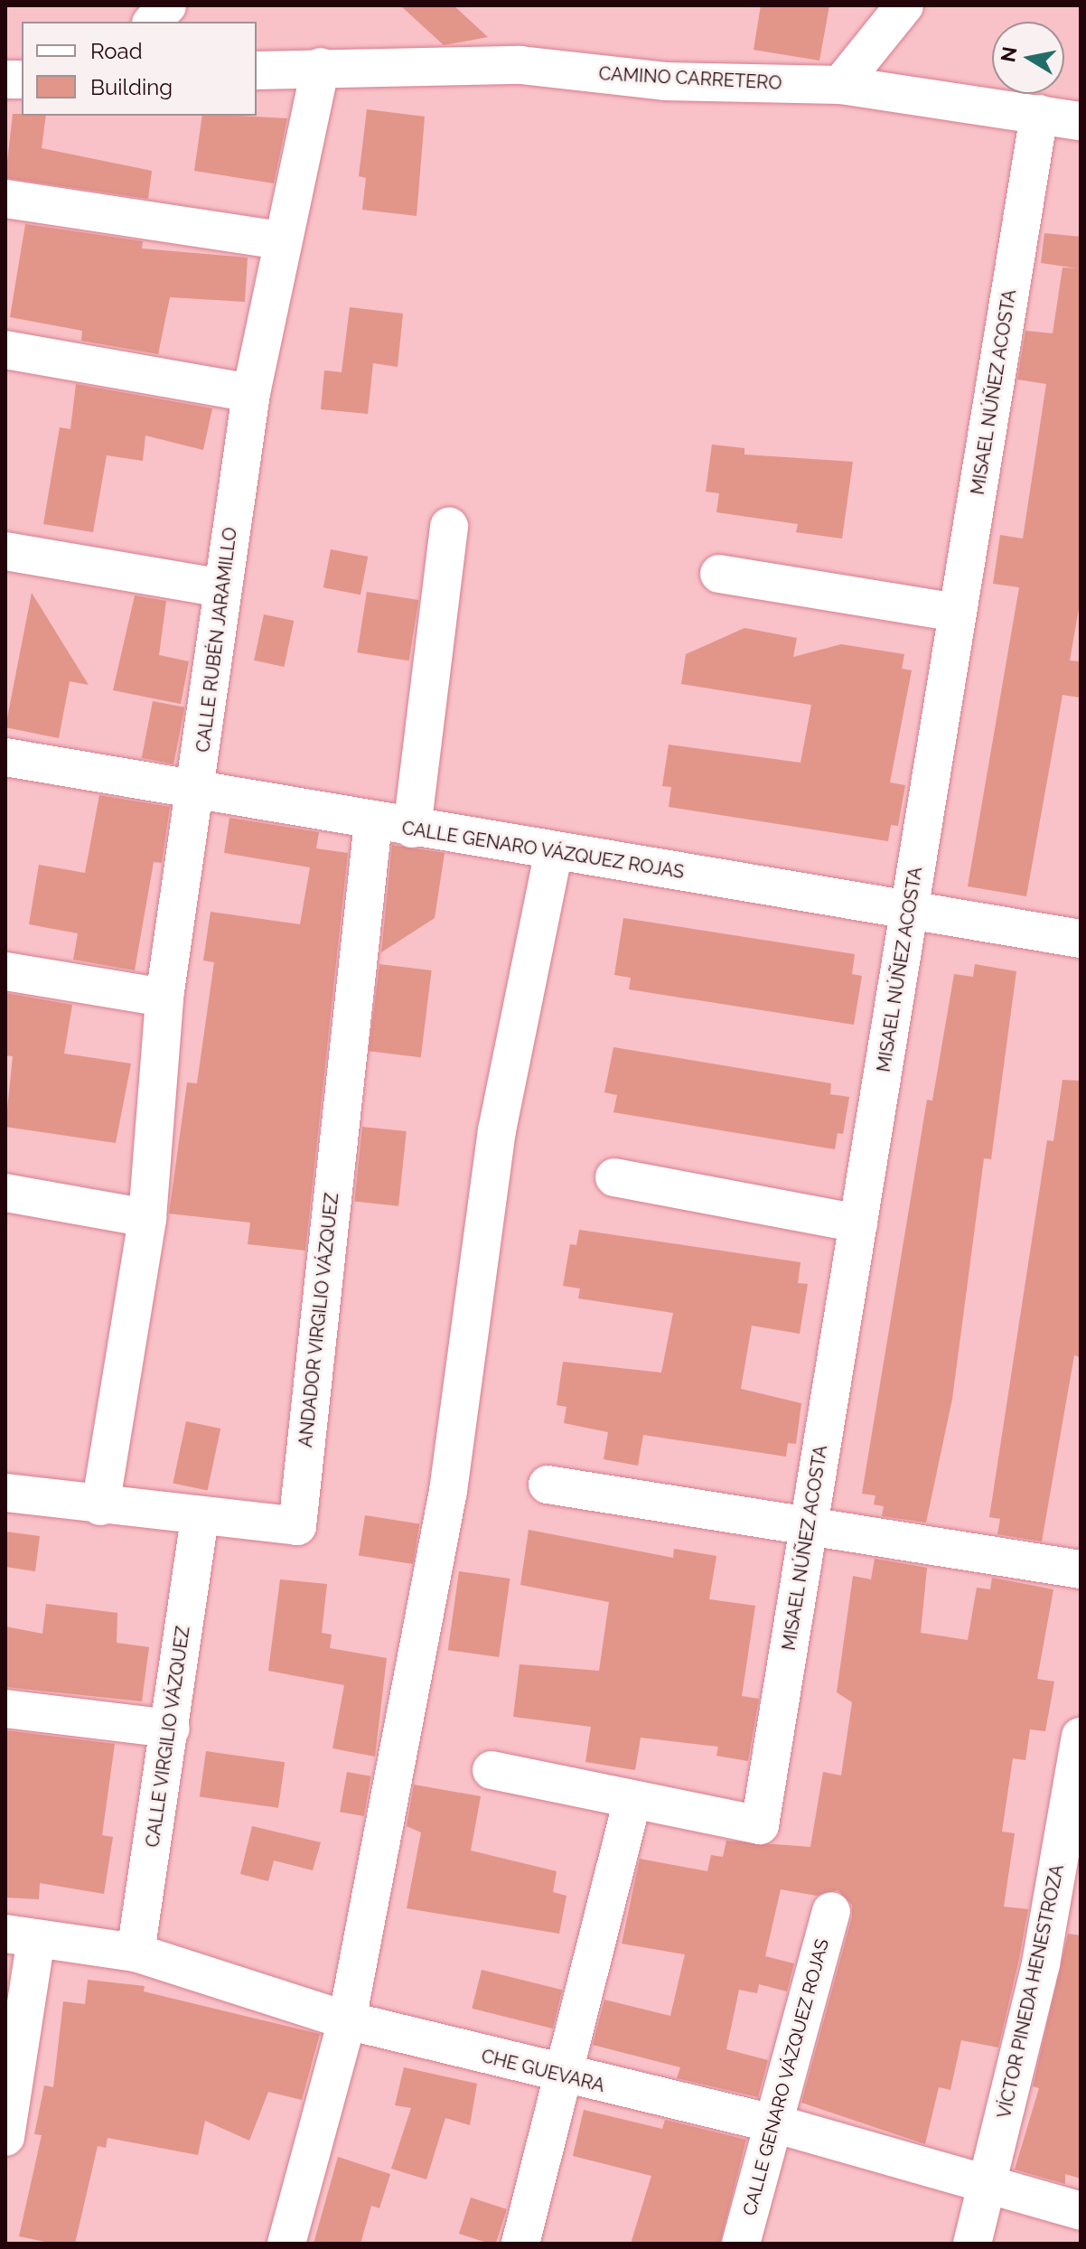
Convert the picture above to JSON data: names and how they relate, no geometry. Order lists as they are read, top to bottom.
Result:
{
  "streets": {
    "street": [
      "CAMINO CARRETERO",
      "MISAEL NÚÑEZ ACOSTA",
      "CALLE RUBÉN JARAMILLO",
      "CALLE GENARO VÁZQUEZ ROJAS",
      "ANDADOR VIRGILIO VÁZQUEZ",
      "CALLE VIRGILIO VÁZQUEZ",
      "VÍCTOR PINEDA HENESTROZA",
      "CHE GUEVARA"
    ]
  },
  "crossings": [
    ["CAMINO CARRETERO", "MISAEL NÚÑEZ ACOSTA"],
    ["CAMINO CARRETERO", "CALLE RUBÉN JARAMILLO"],
    ["MISAEL NÚÑEZ ACOSTA", "CALLE GENARO VÁZQUEZ ROJAS"],
    ["CALLE RUBÉN JARAMILLO", "CALLE GENARO VÁZQUEZ ROJAS"],
    ["CALLE RUBÉN JARAMILLO", "ANDADOR VIRGILIO VÁZQUEZ"],
    ["CALLE GENARO VÁZQUEZ ROJAS", "ANDADOR VIRGILIO VÁZQUEZ"],
    ["CALLE GENARO VÁZQUEZ ROJAS", "CHE GUEVARA"],
    ["ANDADOR VIRGILIO VÁZQUEZ", "CALLE VIRGILIO VÁZQUEZ"],
    ["CALLE VIRGILIO VÁZQUEZ", "CHE GUEVARA"],
    ["VÍCTOR PINEDA HENESTROZA", "CHE GUEVARA"]
  ],
  "legend": ["Road", "Building"],
  "north": "left"
}
